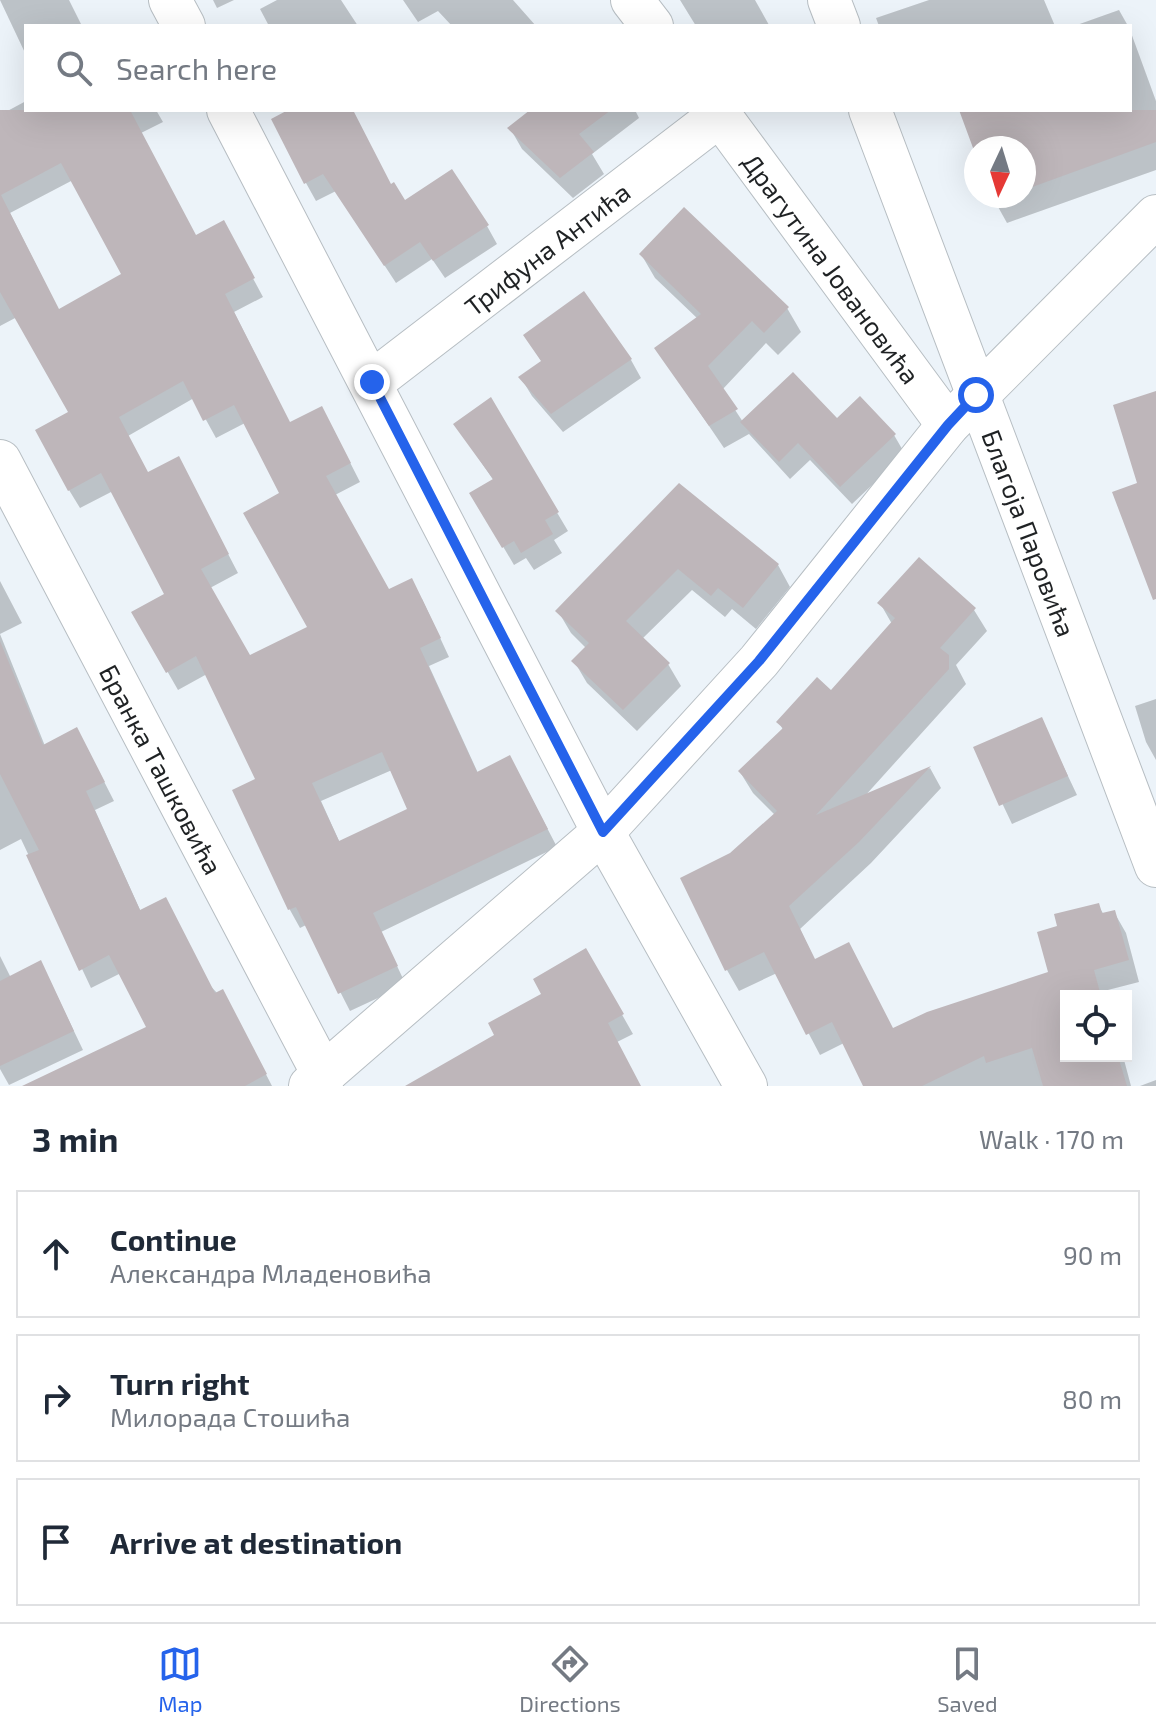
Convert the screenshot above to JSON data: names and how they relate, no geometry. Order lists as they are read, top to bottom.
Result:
{
  "streets": {
    "street": [
      "Трифуна Антића",
      "Драгутина Јовановића",
      "Благоја Паровића",
      "Бранка Ташковића"
    ]
  },
  "crossings": [
    ["Трифуна Антића", "Драгутина Јовановића"],
    ["Драгутина Јовановића", "Благоја Паровића"]
  ],
  "north": "bottom",
  "page": {
    "search": "Search here",
    "heading": ["3 min", "Walk · 170 m"],
    "list": [
      ["Continue", "Александра Младеновића", "90 m"],
      ["Turn right", "Милорада Стошића", "80 m"],
      "Arrive at destination"
    ],
    "nav": ["Map", "Directions", "Saved"]
  }
}
